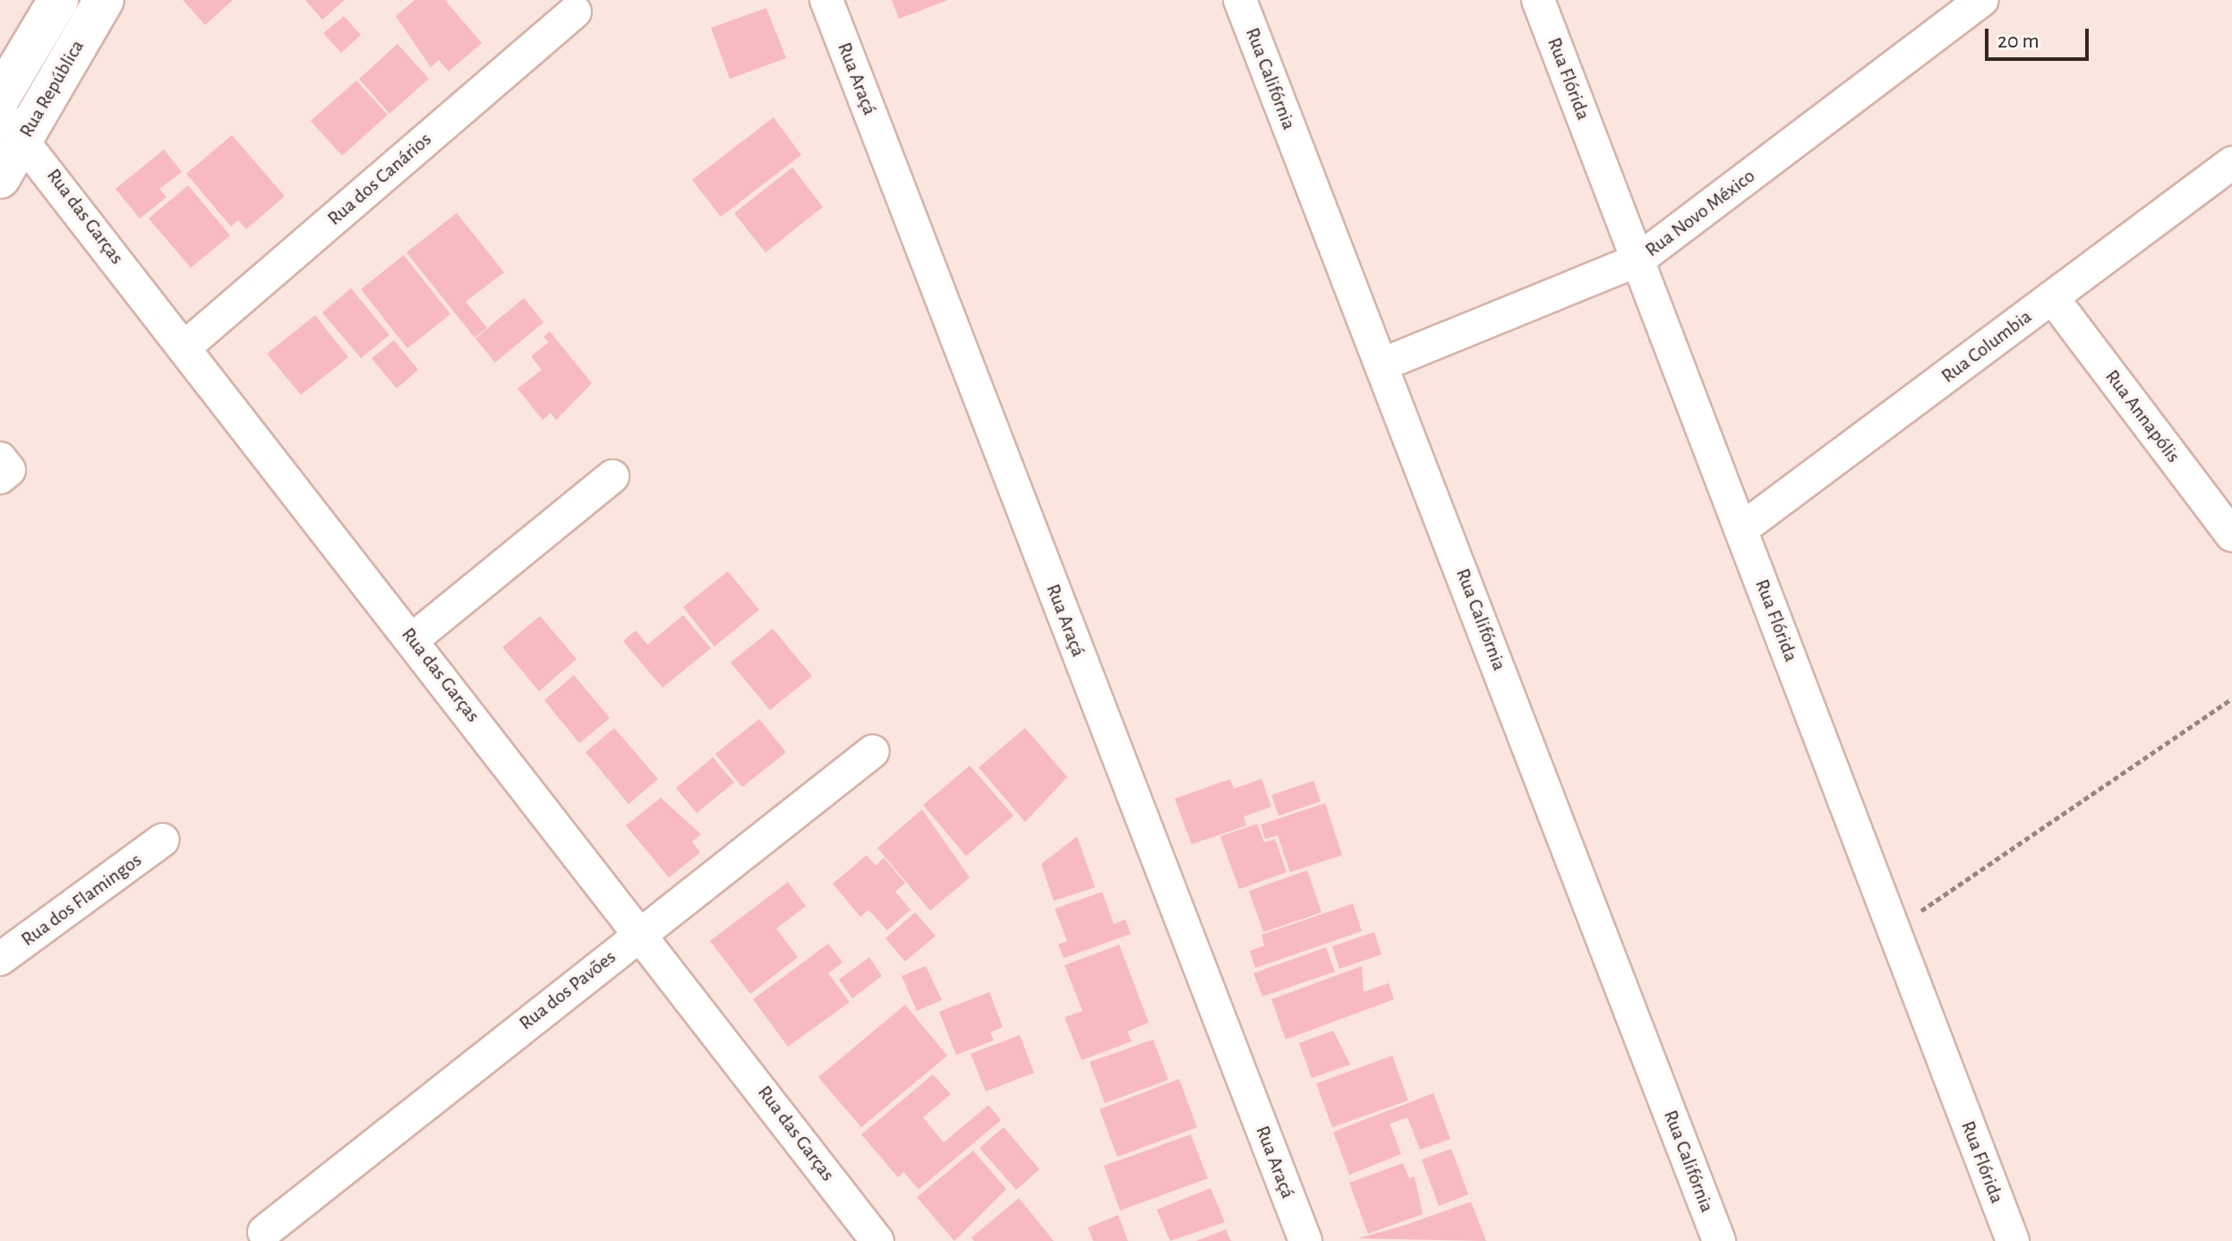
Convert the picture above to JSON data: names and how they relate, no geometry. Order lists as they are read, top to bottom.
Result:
{
  "streets": {
    "main road": ["Rua República"],
    "street": [
      "Rua Araçá",
      "Rua Califórnia",
      "Rua Flórida",
      "Rua dos Canários",
      "Rua Novo México",
      "Rua das Garças",
      "Rua Columbia",
      "Rua Annapólis",
      "Rua dos Flamingos",
      "Rua dos Pavões"
    ]
  },
  "crossings": [
    ["Rua Califórnia", "Rua Novo México"],
    ["Rua Flórida", "Rua Novo México"],
    ["Rua Flórida", "Rua Columbia"],
    ["Rua República", "Rua das Garças"],
    ["Rua dos Canários", "Rua das Garças"],
    ["Rua das Garças", "Rua dos Pavões"],
    ["Rua Columbia", "Rua Annapólis"]
  ],
  "scale_bar": "20 m"
}
